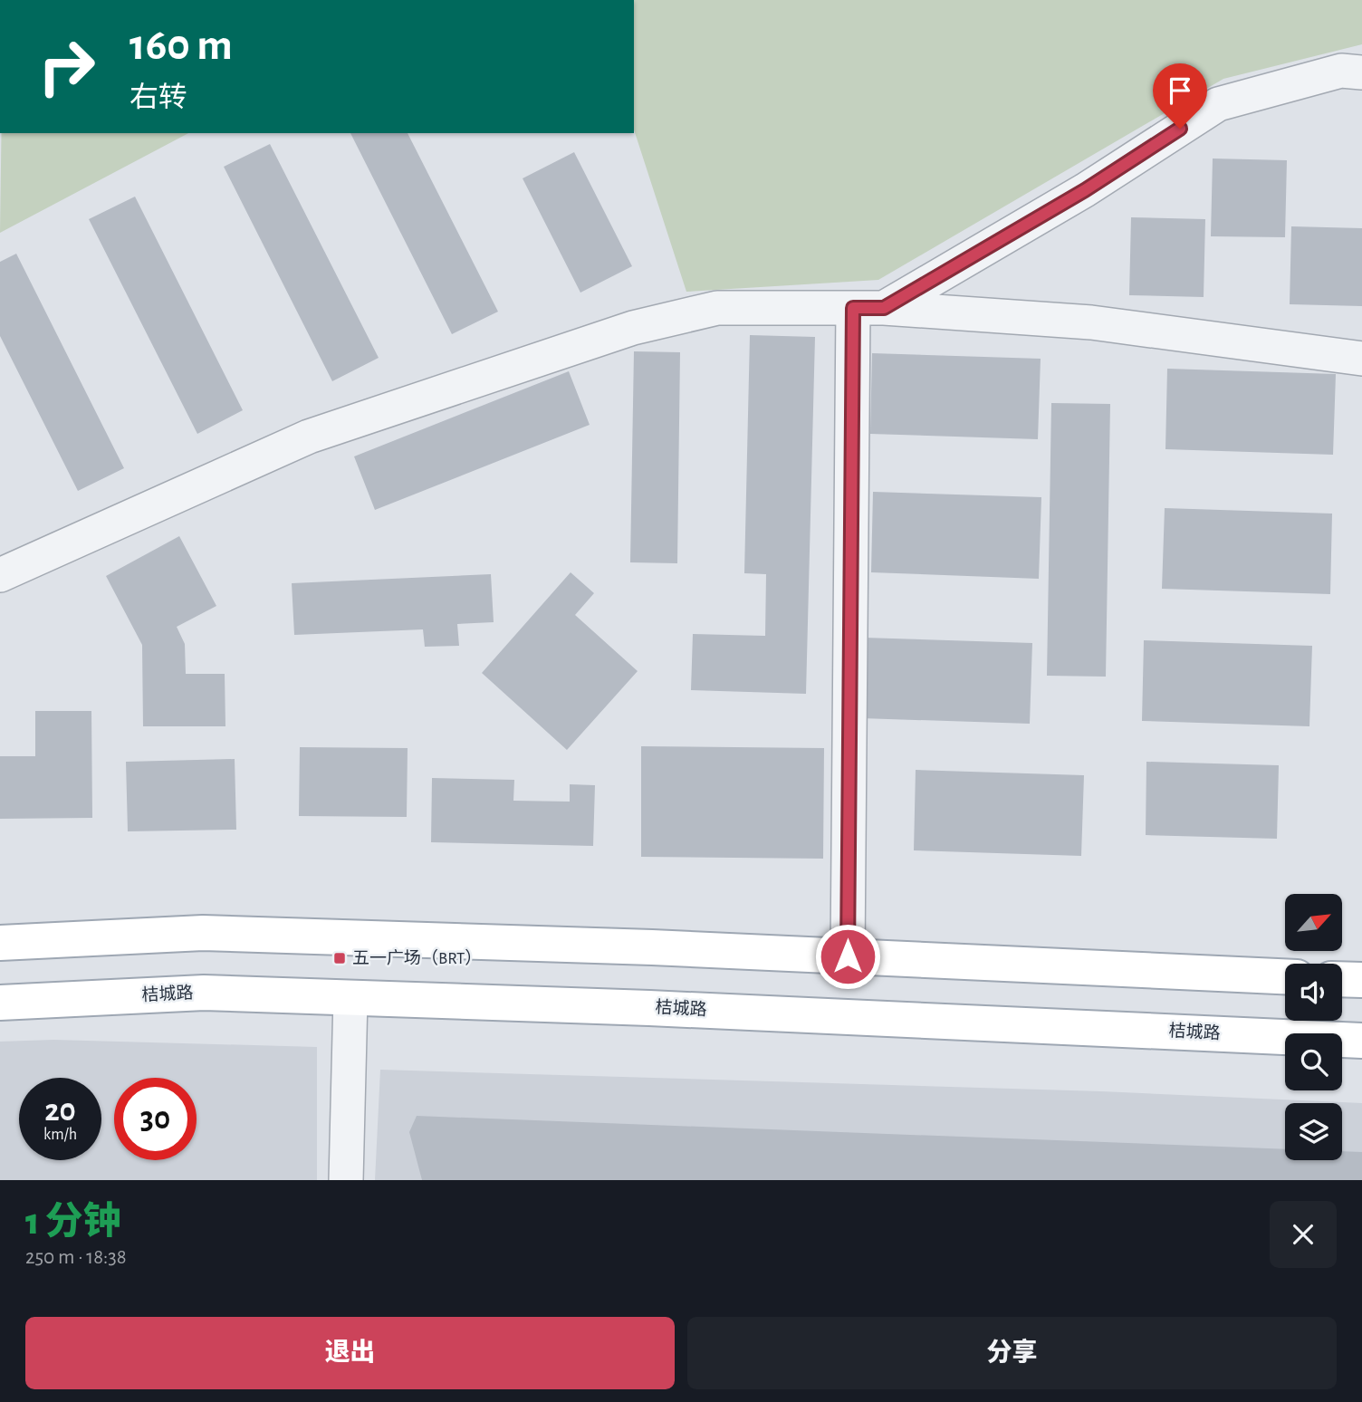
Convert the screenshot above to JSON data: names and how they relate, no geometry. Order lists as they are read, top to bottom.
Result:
{
  "streets": {
    "main road": ["桔城路"]
  },
  "places": {
    "transit": ["五一广场（BRT）"]
  },
  "north": "top right",
  "page": {
    "turn": ["160 m", "右转"],
    "speed": "20 km/h",
    "limit": "30",
    "heading": ["1 分钟", "250 m · 18:38"],
    "buttons": ["退出", "分享"]
  }
}
